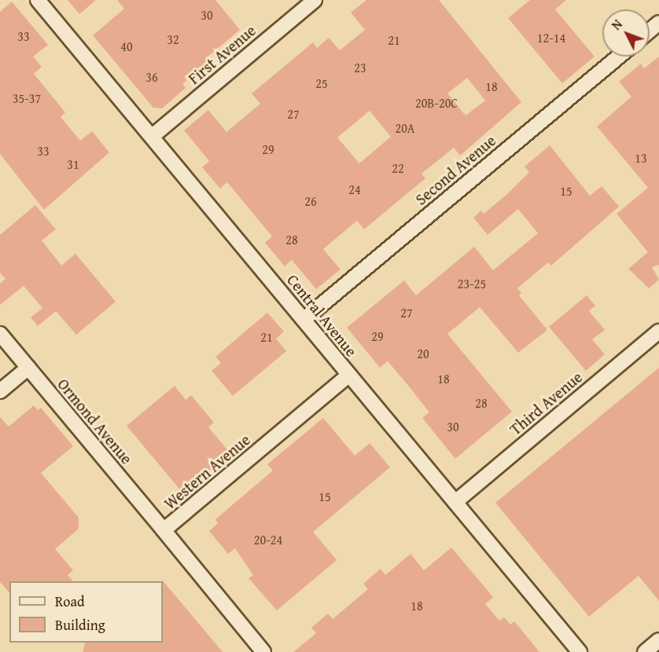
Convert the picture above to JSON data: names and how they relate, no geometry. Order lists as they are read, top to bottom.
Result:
{
  "streets": {
    "street": [
      "First Avenue",
      "Second Avenue",
      "Central Avenue",
      "Third Avenue",
      "Ormond Avenue",
      "Western Avenue"
    ]
  },
  "crossings": [
    ["First Avenue", "Central Avenue"],
    ["Second Avenue", "Central Avenue"],
    ["Central Avenue", "Third Avenue"],
    ["Central Avenue", "Western Avenue"],
    ["Ormond Avenue", "Western Avenue"]
  ],
  "house_numbers": [
    "30",
    "33",
    "12-14",
    "32",
    "21",
    "40",
    "23",
    "36",
    "25",
    "18",
    "35-37",
    "20B-20C",
    "27",
    "20A",
    "29",
    "33",
    "13",
    "31",
    "22",
    "24",
    "15",
    "26",
    "28",
    "23-25",
    "27",
    "29",
    "21",
    "20",
    "18",
    "28",
    "30",
    "15",
    "20-24",
    "18"
  ],
  "legend": ["Road", "Building"],
  "north": "top left"
}
